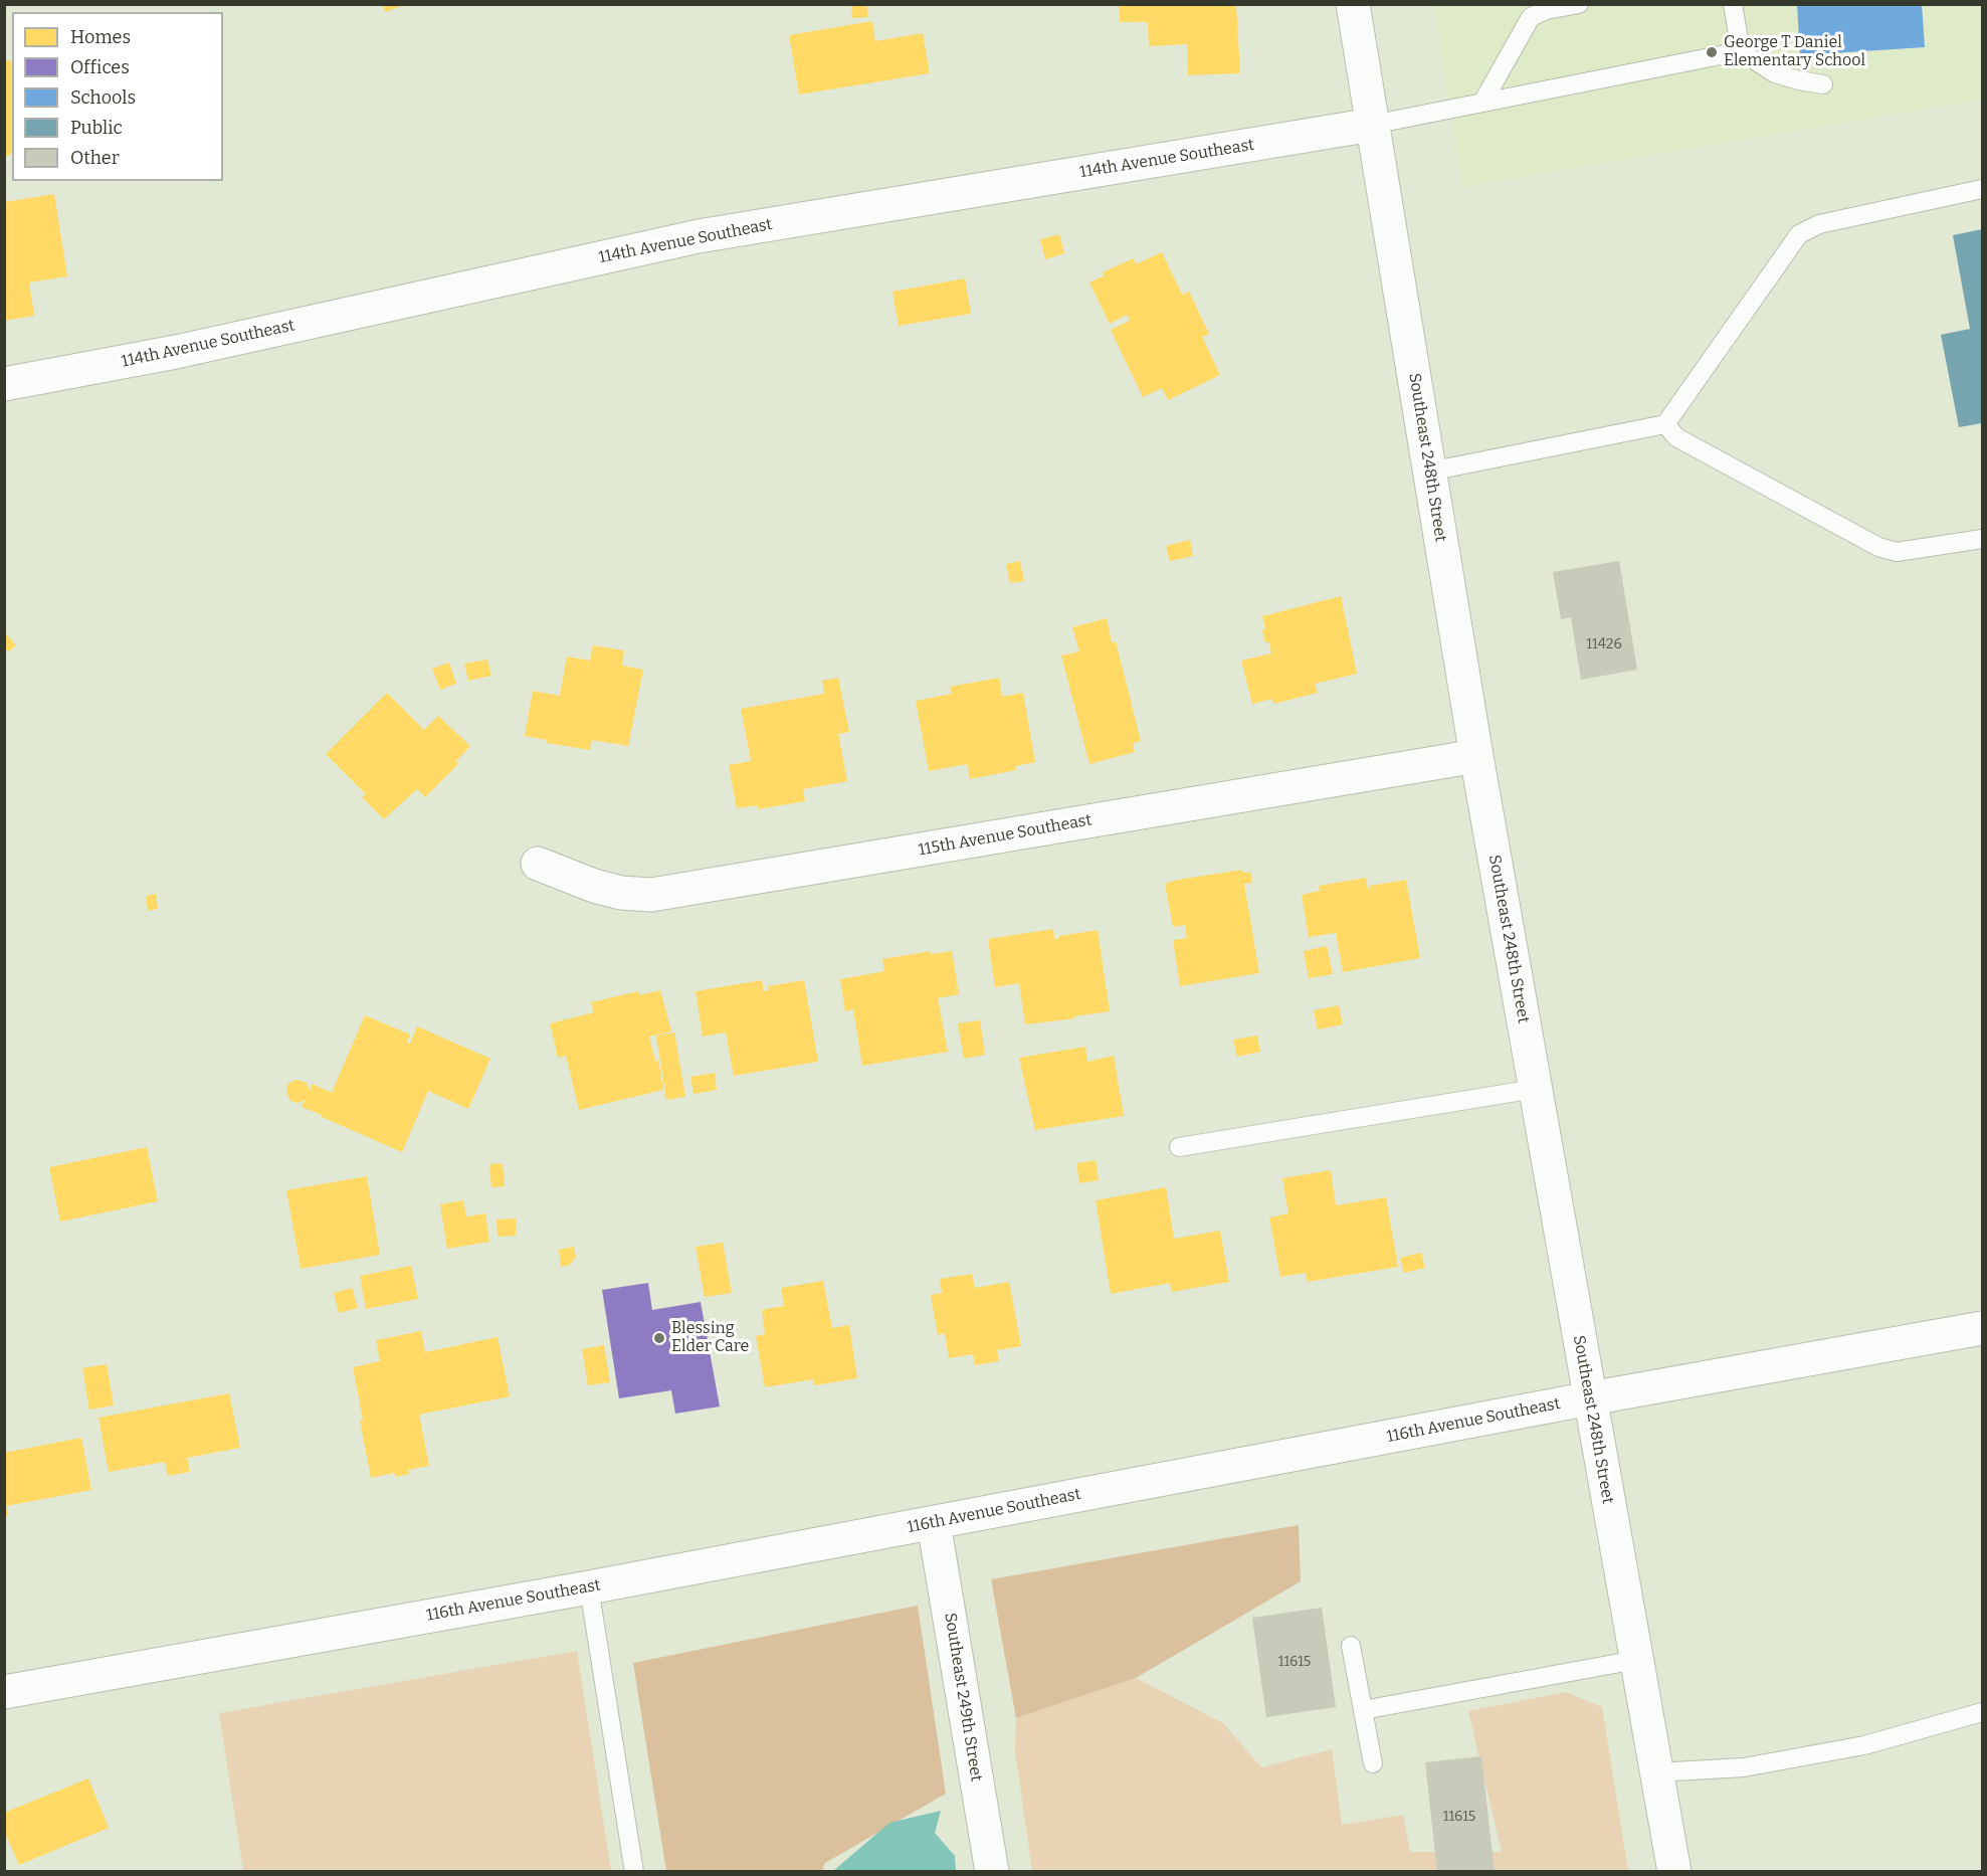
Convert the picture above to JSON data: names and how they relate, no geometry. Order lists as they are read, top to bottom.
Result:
{
  "streets": {
    "street": [
      "114th Avenue Southeast",
      "Southeast 248th Street",
      "115th Avenue Southeast",
      "116th Avenue Southeast",
      "Southeast 249th Street"
    ]
  },
  "crossings": [
    ["114th Avenue Southeast", "Southeast 248th Street"],
    ["Southeast 248th Street", "115th Avenue Southeast"],
    ["Southeast 248th Street", "116th Avenue Southeast"],
    ["116th Avenue Southeast", "Southeast 249th Street"]
  ],
  "places": ["George T Daniel Elementary School", "Blessing Elder Care"],
  "house_numbers": ["11426", "11615", "11615"],
  "legend": [
    "Homes",
    "Offices",
    "Schools",
    "Public",
    "Other"
  ]
}
